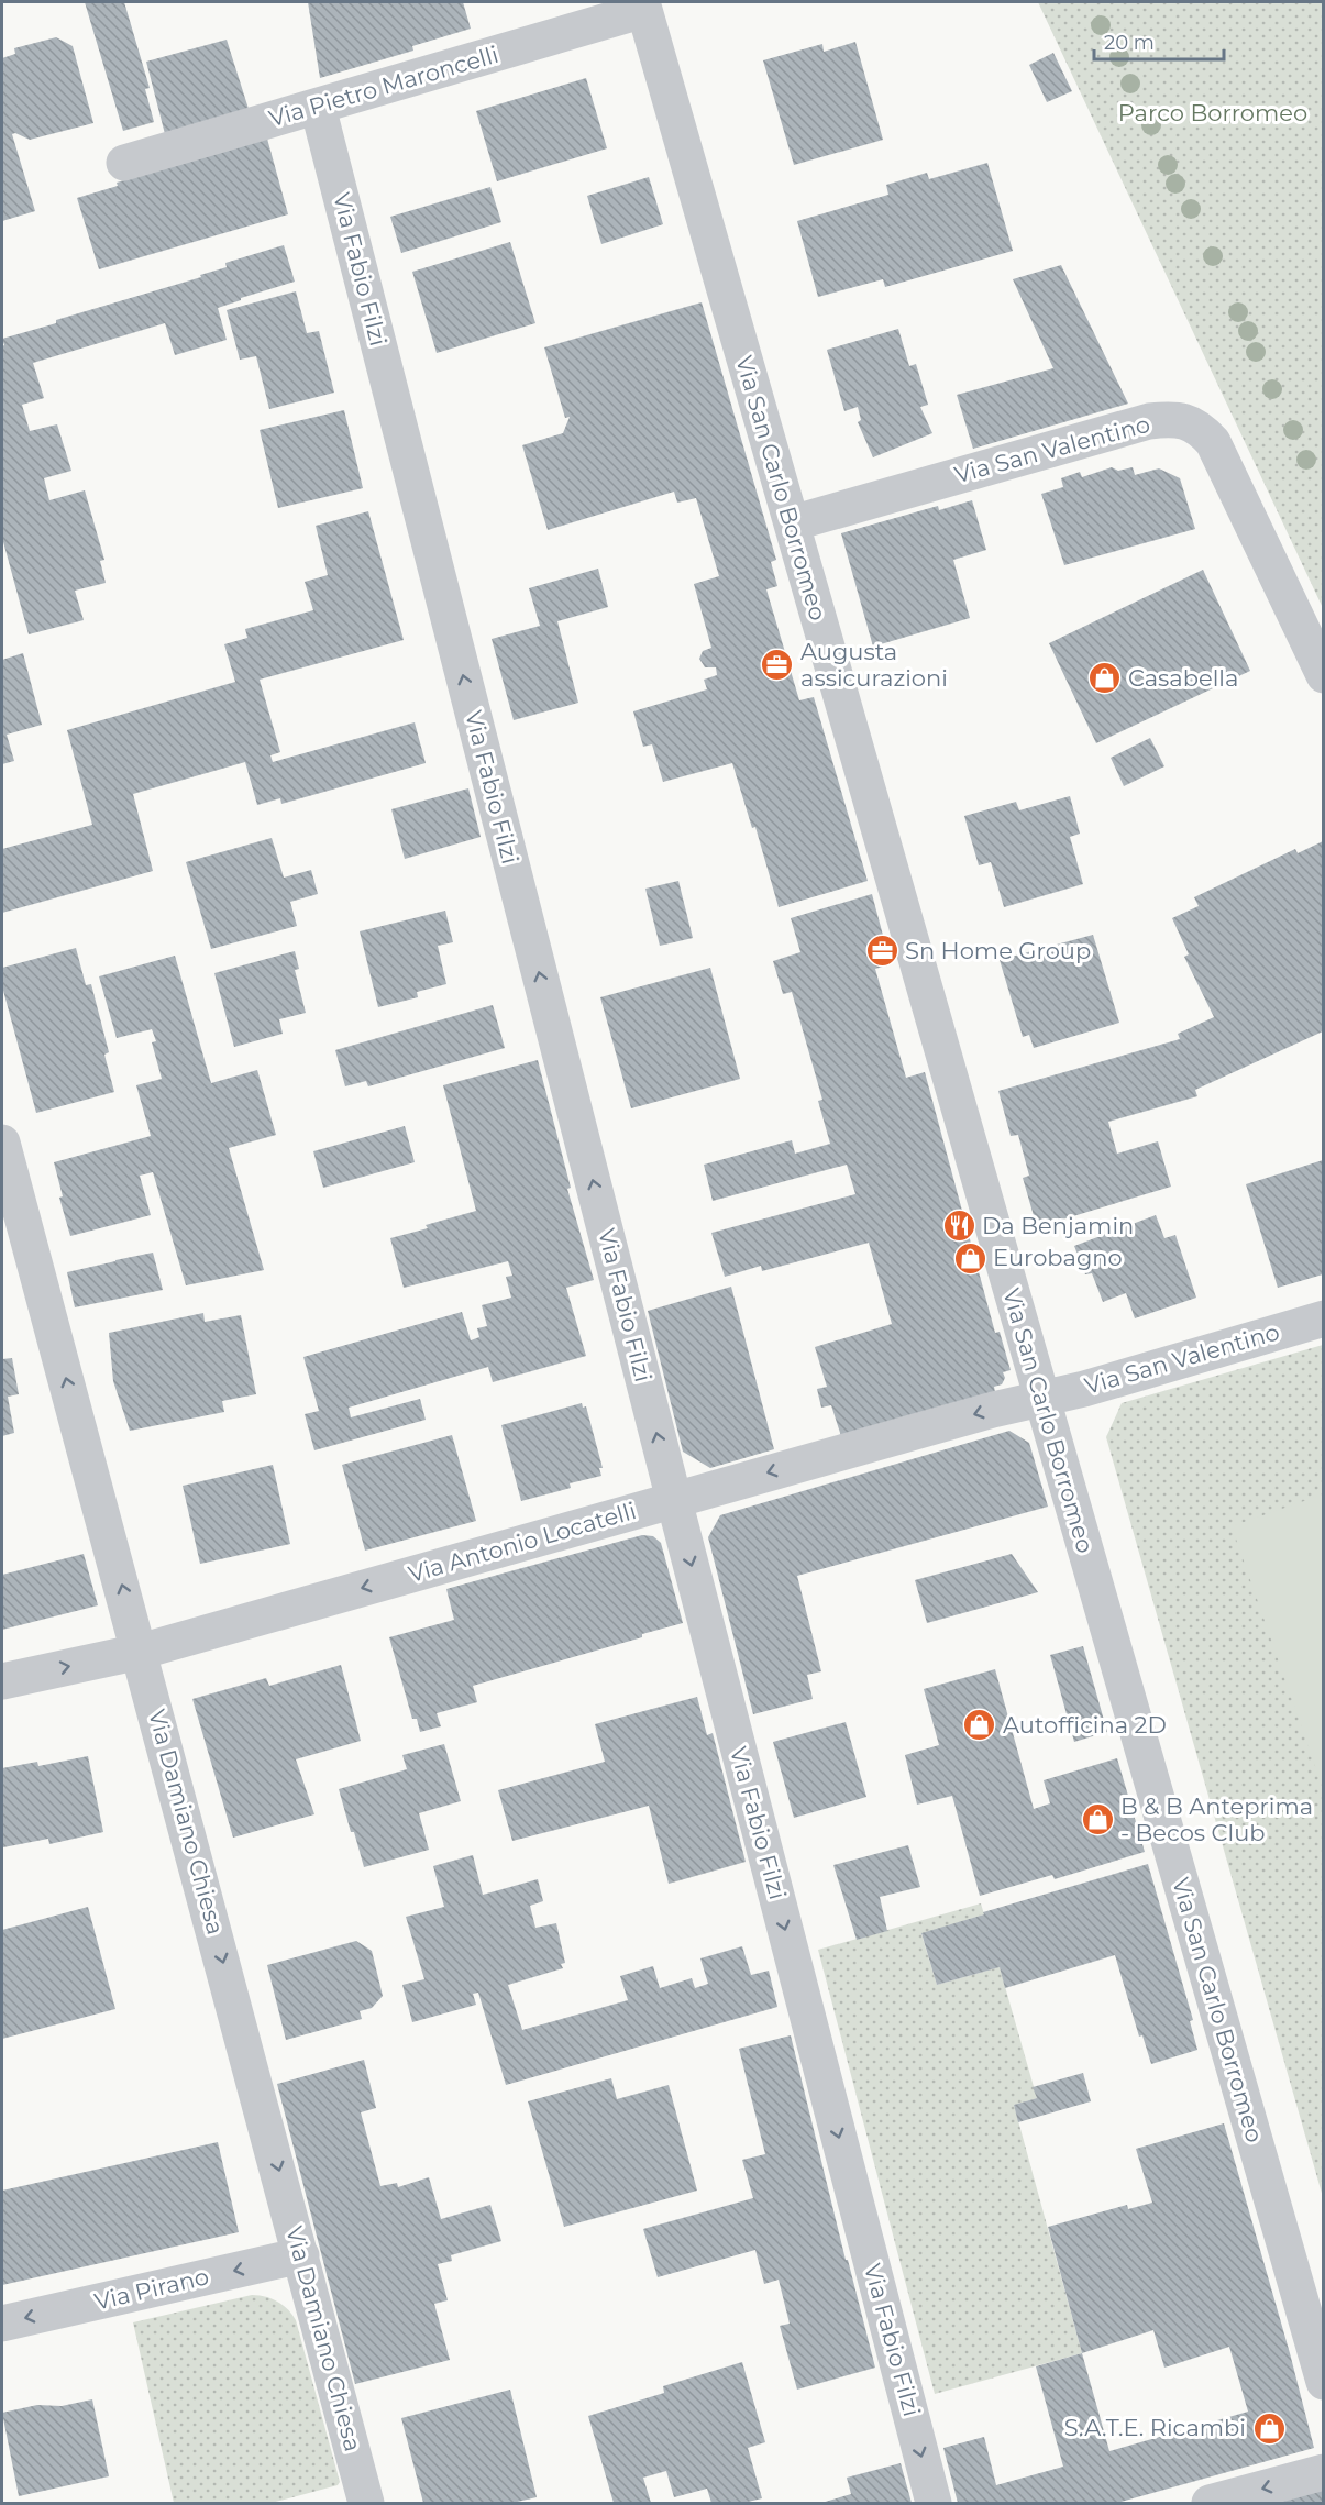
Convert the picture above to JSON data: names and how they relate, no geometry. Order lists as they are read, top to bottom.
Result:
{
  "streets": {
    "street": [
      "Via Pietro Maroncelli",
      "Via Fabio Filzi",
      "Via San Valentino",
      "Via San Carlo Borromeo",
      "Via Antonio Locatelli",
      "Via Damiano Chiesa",
      "Via Pirano"
    ]
  },
  "crossings": [
    ["Via Pietro Maroncelli", "Via Fabio Filzi"],
    ["Via Pietro Maroncelli", "Via San Carlo Borromeo"],
    ["Via Fabio Filzi", "Via Antonio Locatelli"],
    ["Via San Valentino", "Via San Carlo Borromeo"],
    ["Via San Valentino", "Via Antonio Locatelli"],
    ["Via San Carlo Borromeo", "Via Antonio Locatelli"],
    ["Via Antonio Locatelli", "Via Damiano Chiesa"],
    ["Via Damiano Chiesa", "Via Pirano"]
  ],
  "one_way": ["Via Pirano"],
  "parks": ["Parco Borromeo"],
  "places": {
    "office": ["Augusta assicurazioni", "Sn Home Group"],
    "shop": [
      "Casabella",
      "Eurobagno",
      "Autofficina 2D",
      "B & B Anteprima - Becos Club",
      "S.A.T.E. Ricambi"
    ],
    "restaurant": ["Da Benjamin"]
  },
  "scale_bar": "20 m"
}
